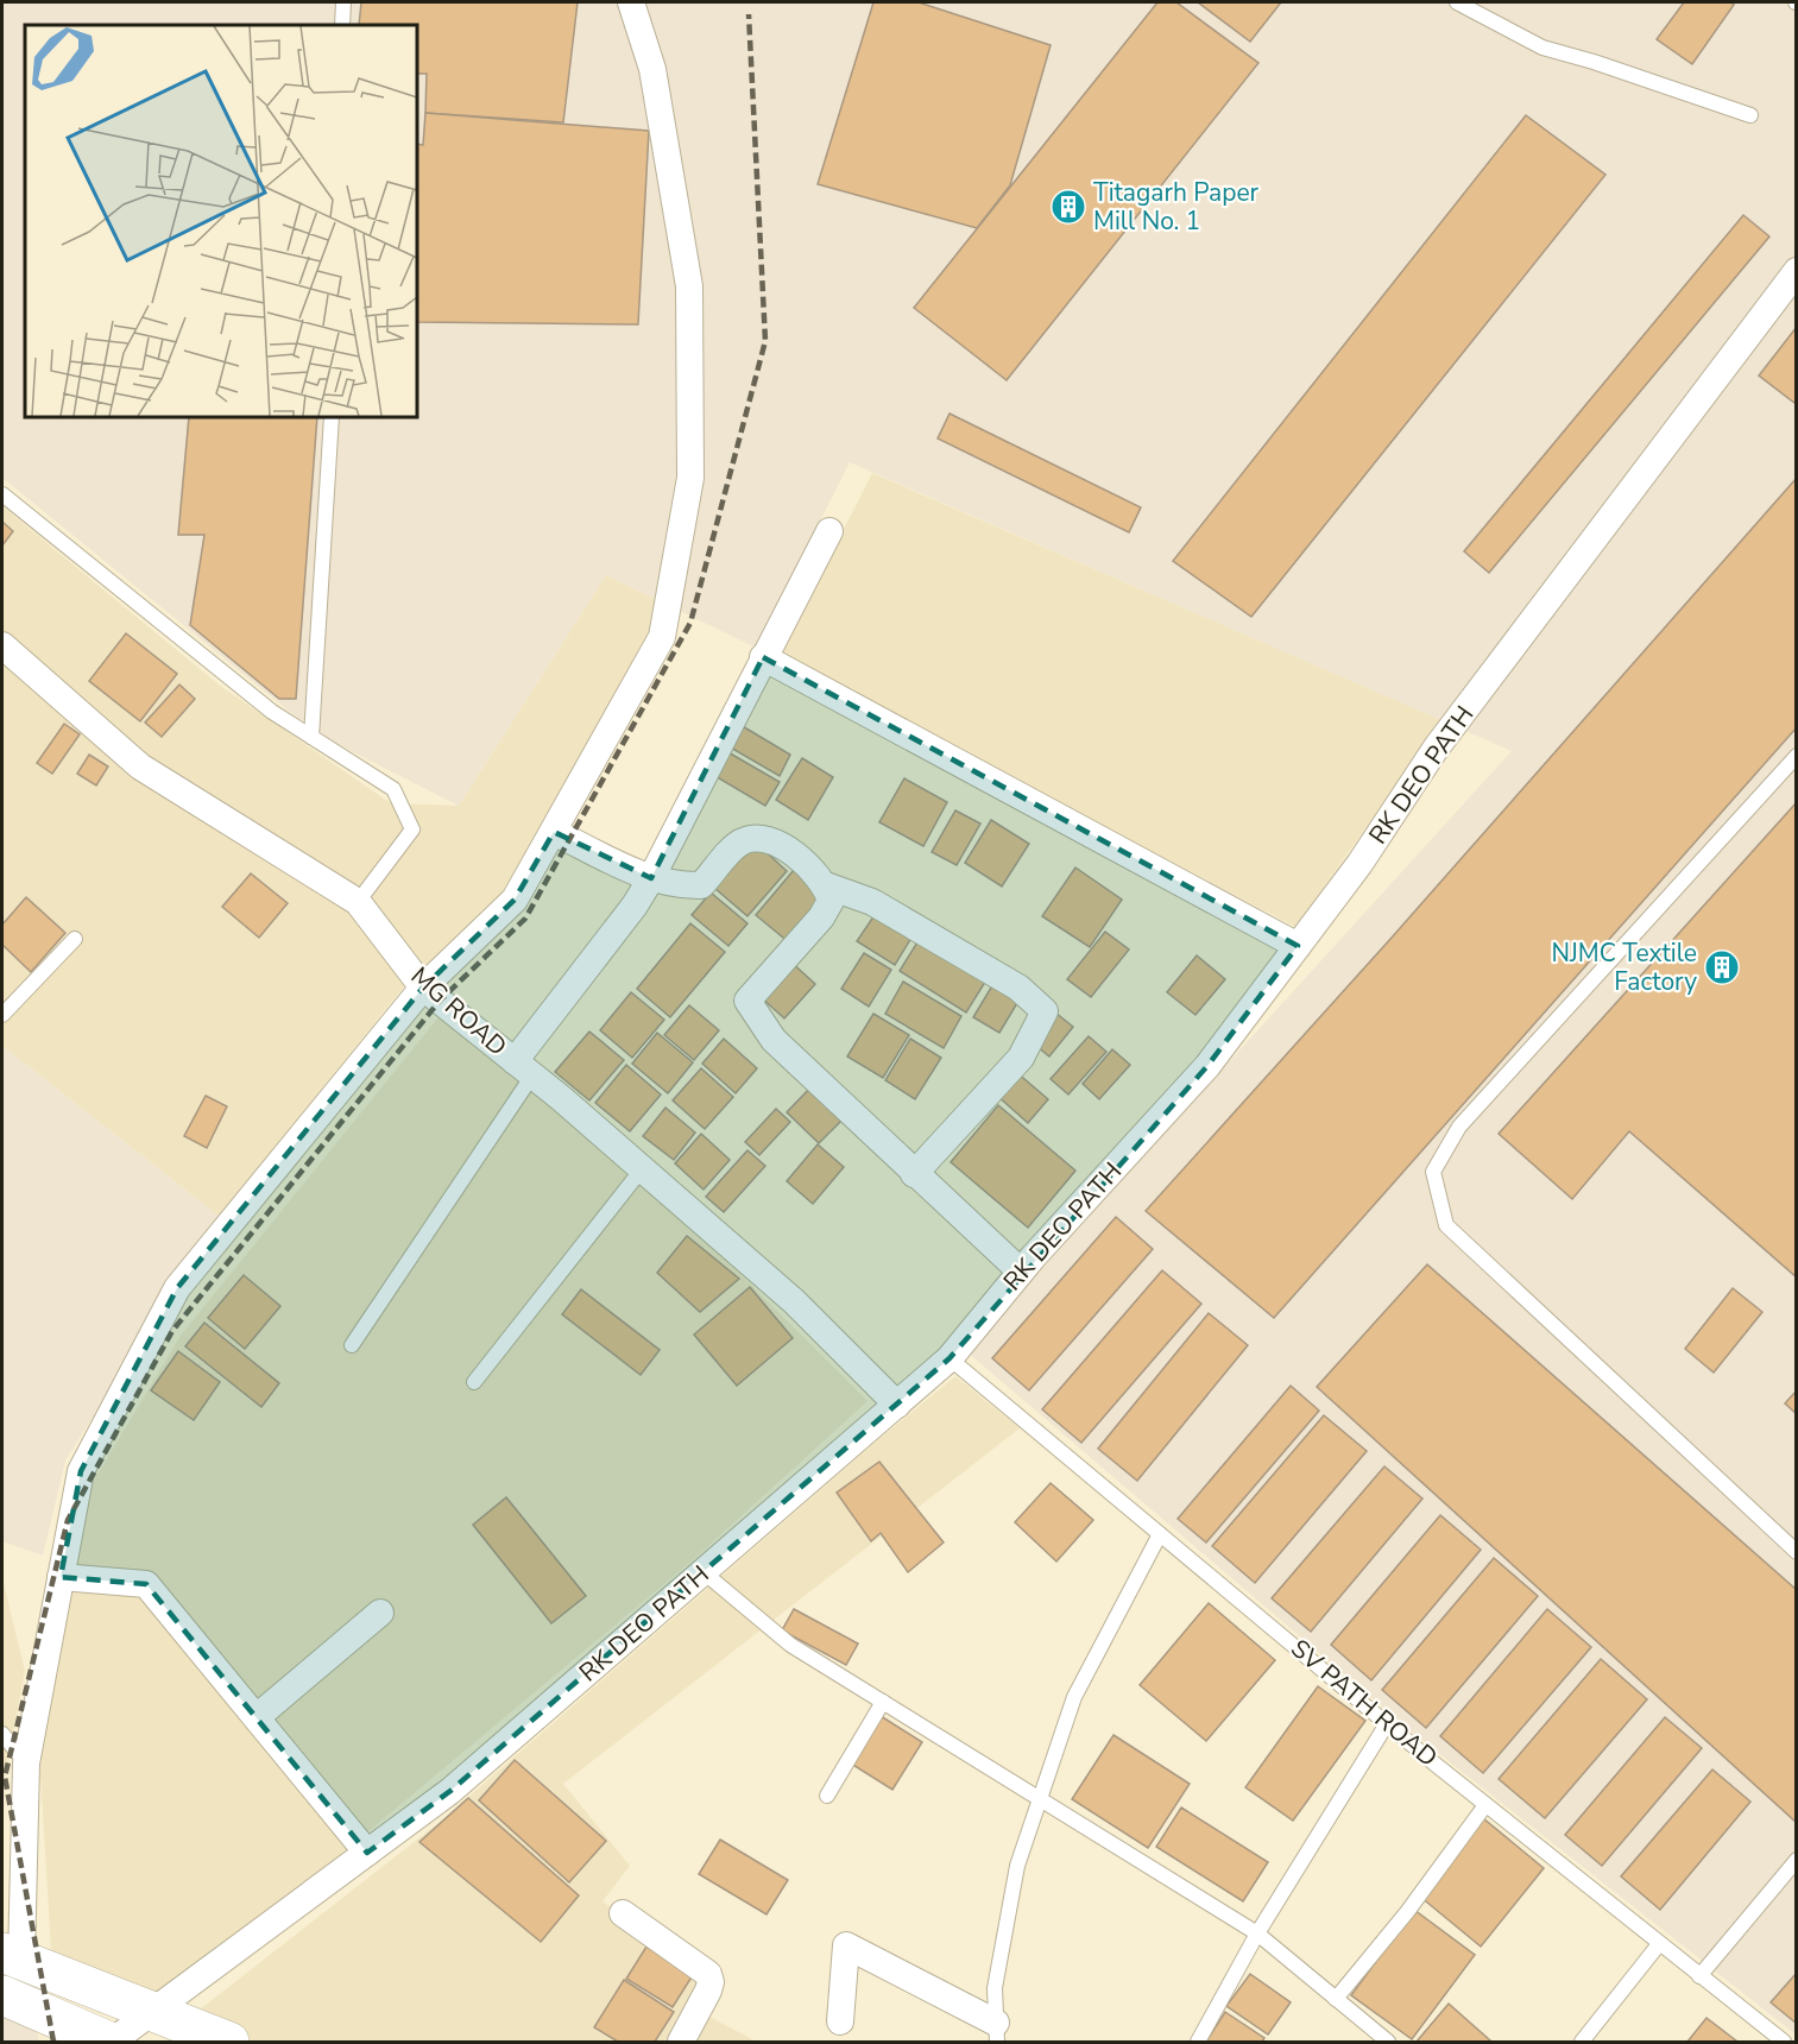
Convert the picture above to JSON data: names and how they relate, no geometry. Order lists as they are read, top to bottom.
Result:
{
  "streets": {
    "street": ["RK DEO PATH", "MG ROAD"],
    "lane": ["SV PATH ROAD"]
  },
  "crossings": [
    ["RK DEO PATH", "MG ROAD"],
    ["RK DEO PATH", "SV PATH ROAD"]
  ],
  "places": {
    "building": ["Titagarh Paper Mill No. 1", "NJMC Textile Factory"]
  }
}
